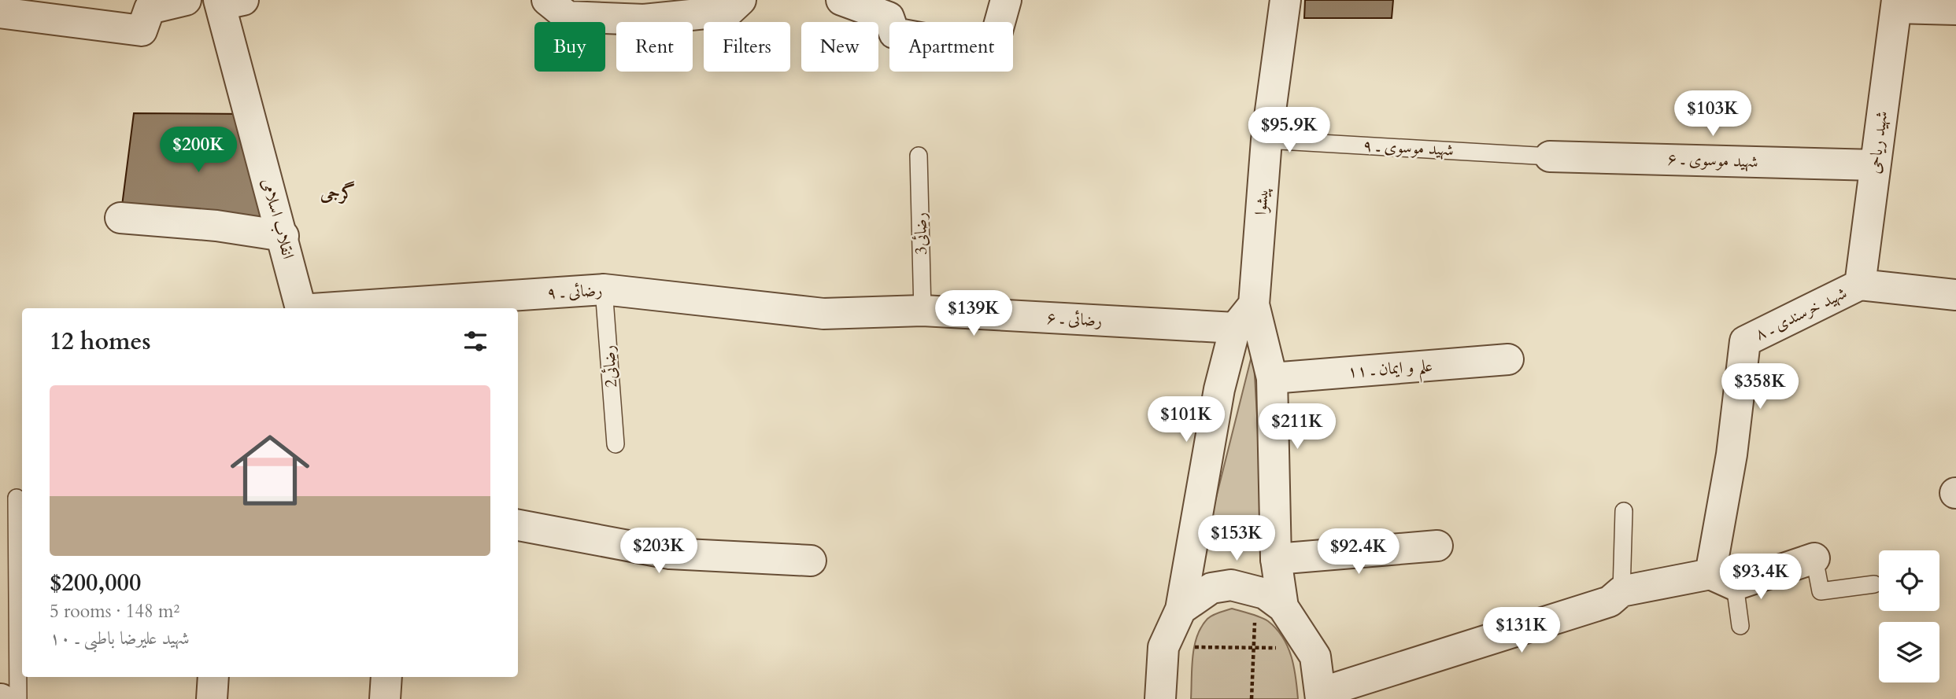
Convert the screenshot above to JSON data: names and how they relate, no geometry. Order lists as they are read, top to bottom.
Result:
{
  "streets": {
    "street": [
      "شهید ریاحی",
      "شهید موسوی ـ ۶",
      "پیشوا",
      "انقلاب اسلامی",
      "رضائی ـ ۹",
      "شهید خرسندی ـ ۸",
      "رضائی ـ ۶",
      "علم و ایمان ـ ۱۱"
    ],
    "lane": ["شهید موسوی ـ ۹", "رضائی3", "رضائی2"]
  },
  "crossings": [
    ["شهید ریاحی", "شهید موسوی ـ ۶"],
    ["شهید ریاحی", "شهید خرسندی ـ ۸"],
    ["شهید موسوی ـ ۹", "شهید موسوی ـ ۶"],
    ["شهید موسوی ـ ۹", "پیشوا"],
    ["پیشوا", "علم و ایمان ـ ۱۱"],
    ["رضائی3", "رضائی ـ ۶"],
    ["رضائی ـ ۹", "رضائی ـ ۶"],
    ["رضائی ـ ۹", "رضائی2"]
  ],
  "districts": ["گرجی"],
  "page": {
    "chip": [
      "Buy",
      "Rent",
      "Filters",
      "New",
      "Apartment"
    ],
    "price": [
      "$103K",
      "$95.9K",
      "$200K",
      "$139K",
      "$358K",
      "$101K",
      "$211K",
      "$153K",
      "$203K",
      "$92.4K",
      "$93.4K",
      "$131K"
    ],
    "heading": "12 homes",
    "list": [
      {
        "name": "$200,000",
        "note": "5 rooms · 148 m² · شهید علیرضا باطبی ـ ۱۰"
      }
    ]
  }
}
